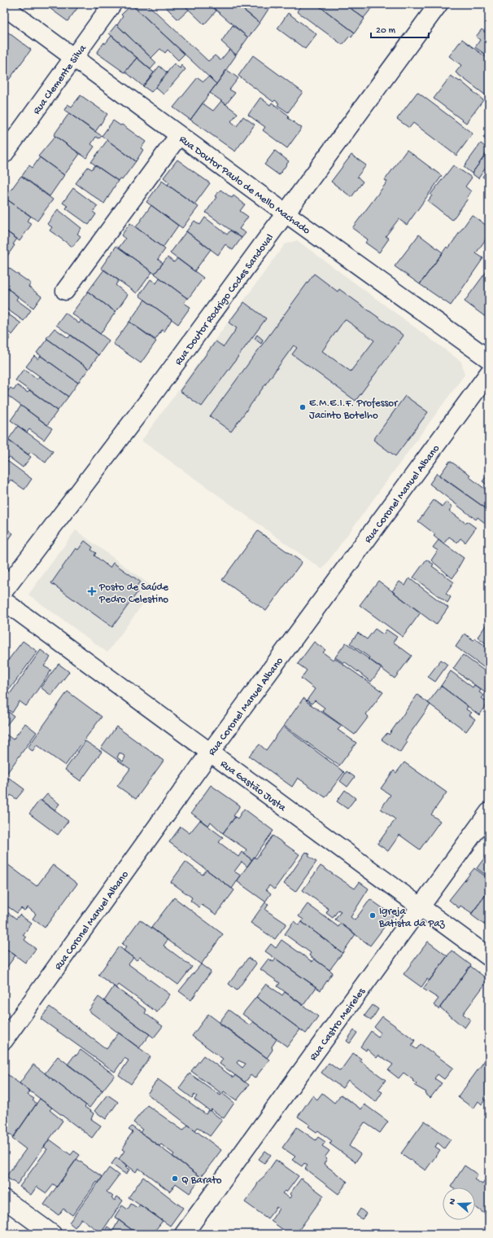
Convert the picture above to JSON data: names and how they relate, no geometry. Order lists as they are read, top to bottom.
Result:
{
  "streets": {
    "street": [
      "Rua Clemente Silva",
      "Rua Doutor Paulo de Mello Machado",
      "Rua Doutor Rodrigo Codes Sandoval",
      "Rua Coronel Manuel Albano",
      "Rua Gastão Justa",
      "Rua Castro Meireles"
    ]
  },
  "crossings": [
    ["Rua Clemente Silva", "Rua Doutor Paulo de Mello Machado"],
    ["Rua Doutor Paulo de Mello Machado", "Rua Doutor Rodrigo Codes Sandoval"],
    ["Rua Coronel Manuel Albano", "Rua Gastão Justa"],
    ["Rua Gastão Justa", "Rua Castro Meireles"]
  ],
  "places": {
    "other": ["E.M.E.I.F. Professor Jacinto Botelho", "Igreja Batista da Paz", "Q Barato"],
    "health": ["Posto de Saúde Pedro Celestino"]
  },
  "scale_bar": "20 m",
  "north": "left"
}
